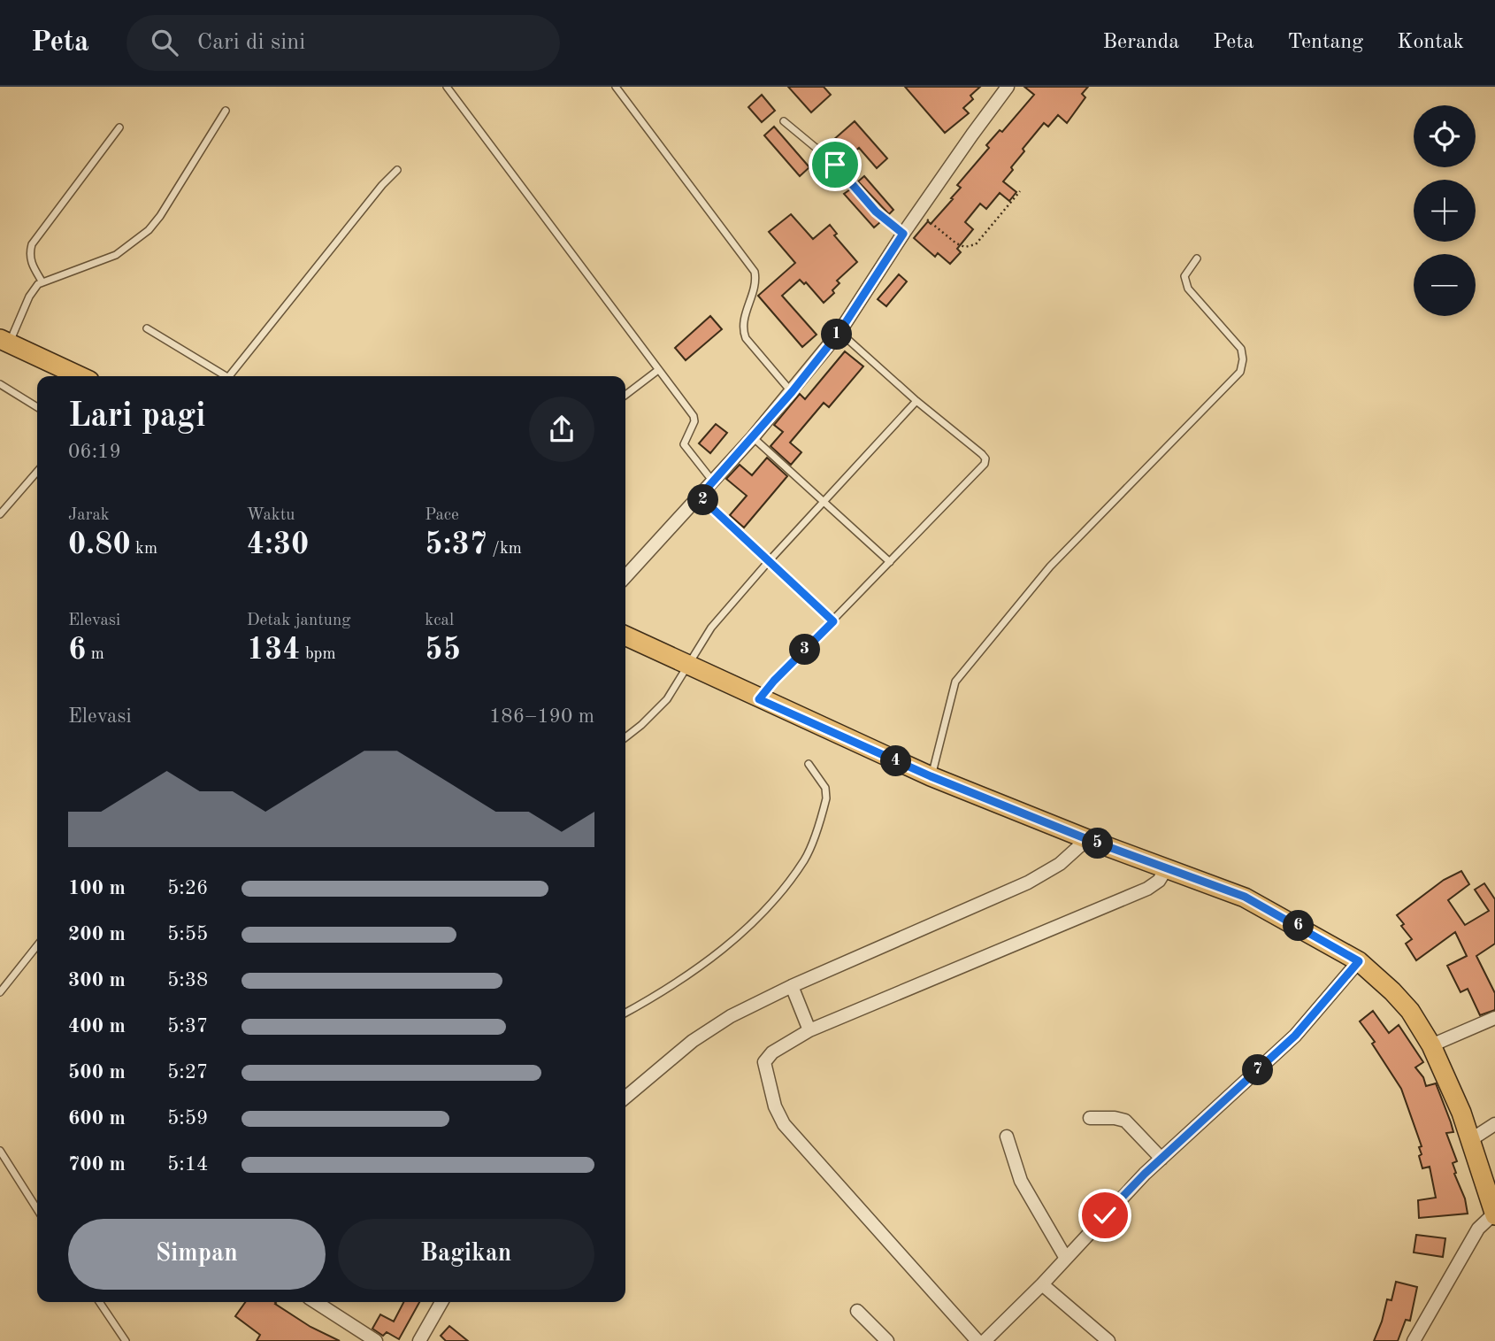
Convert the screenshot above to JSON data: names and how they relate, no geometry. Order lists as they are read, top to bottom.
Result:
{
  "page": {
    "header": "Peta",
    "search": "Cari di sini",
    "nav": [
      "Beranda",
      "Peta",
      "Tentang",
      "Kontak"
    ],
    "map_buttons": ["+", "−"],
    "pins": [
      "1",
      "2",
      "3",
      "4",
      "5",
      "6",
      "7"
    ],
    "heading": ["Lari pagi", "06:19"],
    "stats": [
      ["Jarak", "0.80 km"],
      ["Waktu", "4:30"],
      ["Pace", "5:37 /km"],
      ["Elevasi", "6 m"],
      ["Detak jantung", "134 bpm"],
      ["kcal", "55"]
    ],
    "chart": ["Elevasi", "186–190 m"],
    "list": [
      {
        "name": "100 m",
        "note": "5:26"
      },
      {
        "name": "200 m",
        "note": "5:55"
      },
      {
        "name": "300 m",
        "note": "5:38"
      },
      {
        "name": "400 m",
        "note": "5:37"
      },
      {
        "name": "500 m",
        "note": "5:27"
      },
      {
        "name": "600 m",
        "note": "5:59"
      },
      {
        "name": "700 m",
        "note": "5:14"
      }
    ],
    "buttons": ["Simpan", "Bagikan"]
  }
}
